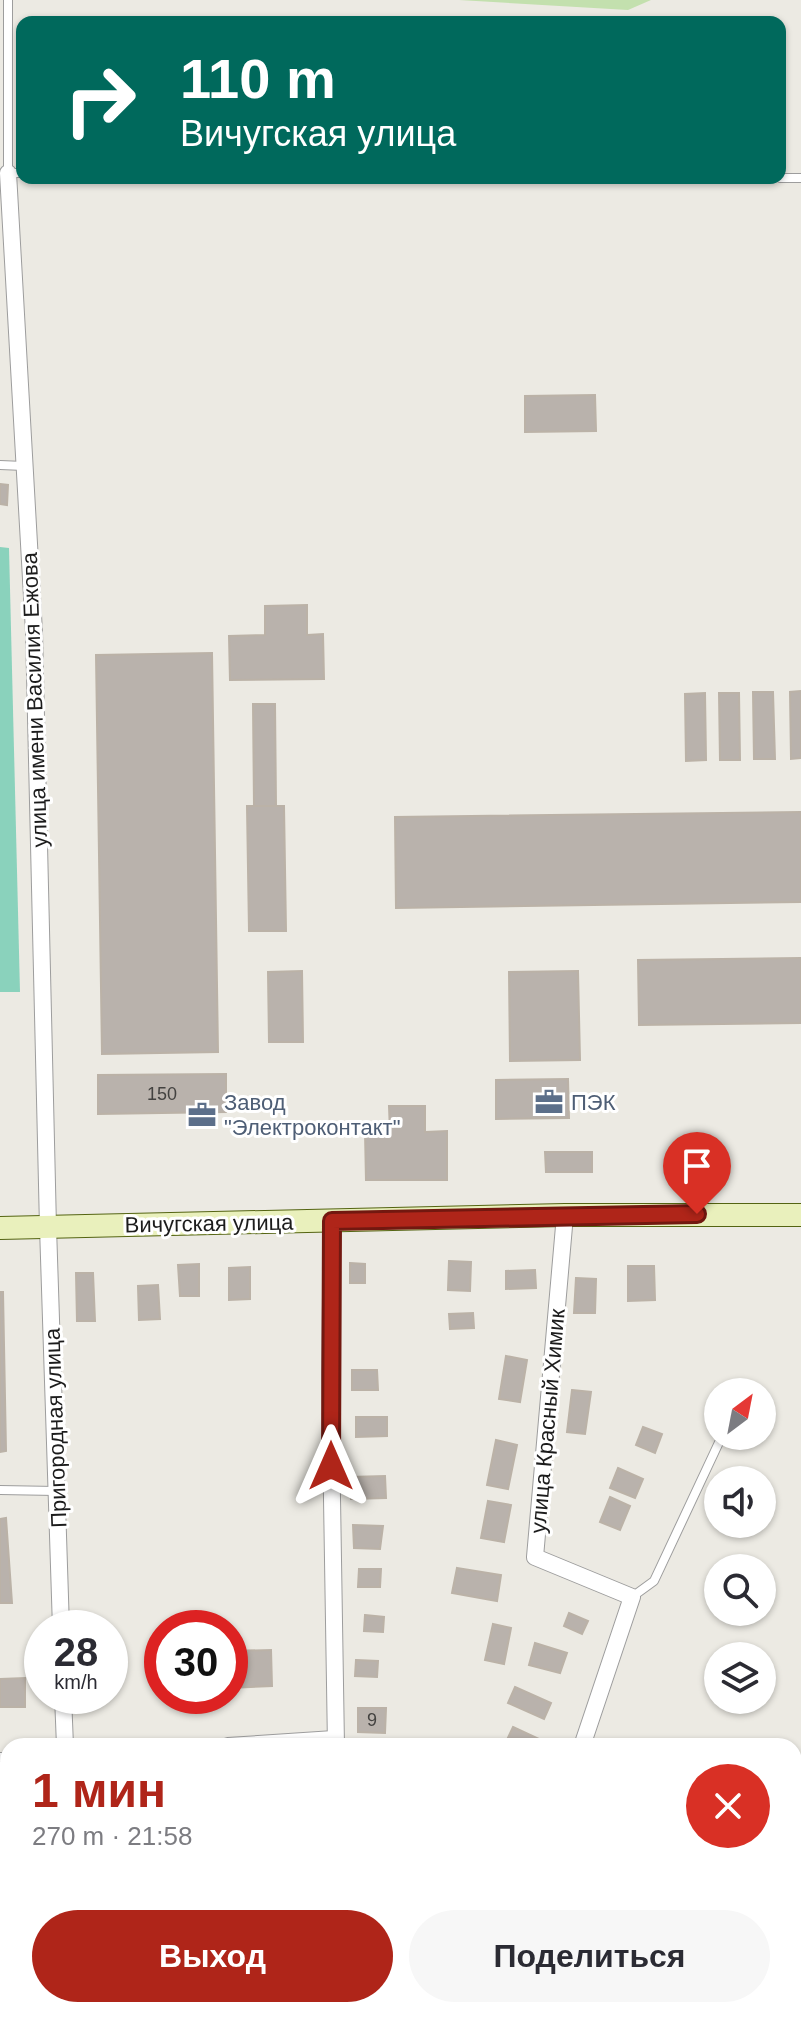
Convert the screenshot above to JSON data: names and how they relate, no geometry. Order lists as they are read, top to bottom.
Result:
{
  "streets": {
    "main road": ["Вичугская улица"],
    "street": ["улица имени Василия Ежова", "улица Красный Химик", "Пригородная улица"]
  },
  "crossings": [
    ["улица имени Василия Ежова", "Вичугская улица"],
    ["улица имени Василия Ежова", "Пригородная улица"],
    ["Вичугская улица", "улица Красный Химик"],
    ["Вичугская улица", "Пригородная улица"]
  ],
  "places": {
    "office": ["ПЭК", "Завод \"Электроконтакт\""]
  },
  "house_numbers": ["150", "9"],
  "north": "top right",
  "page": {
    "turn": ["110 m", "Вичугская улица"],
    "speed": "28 km/h",
    "limit": "30",
    "heading": ["1 мин", "270 m · 21:58"],
    "buttons": ["Выход", "Поделиться"]
  }
}
